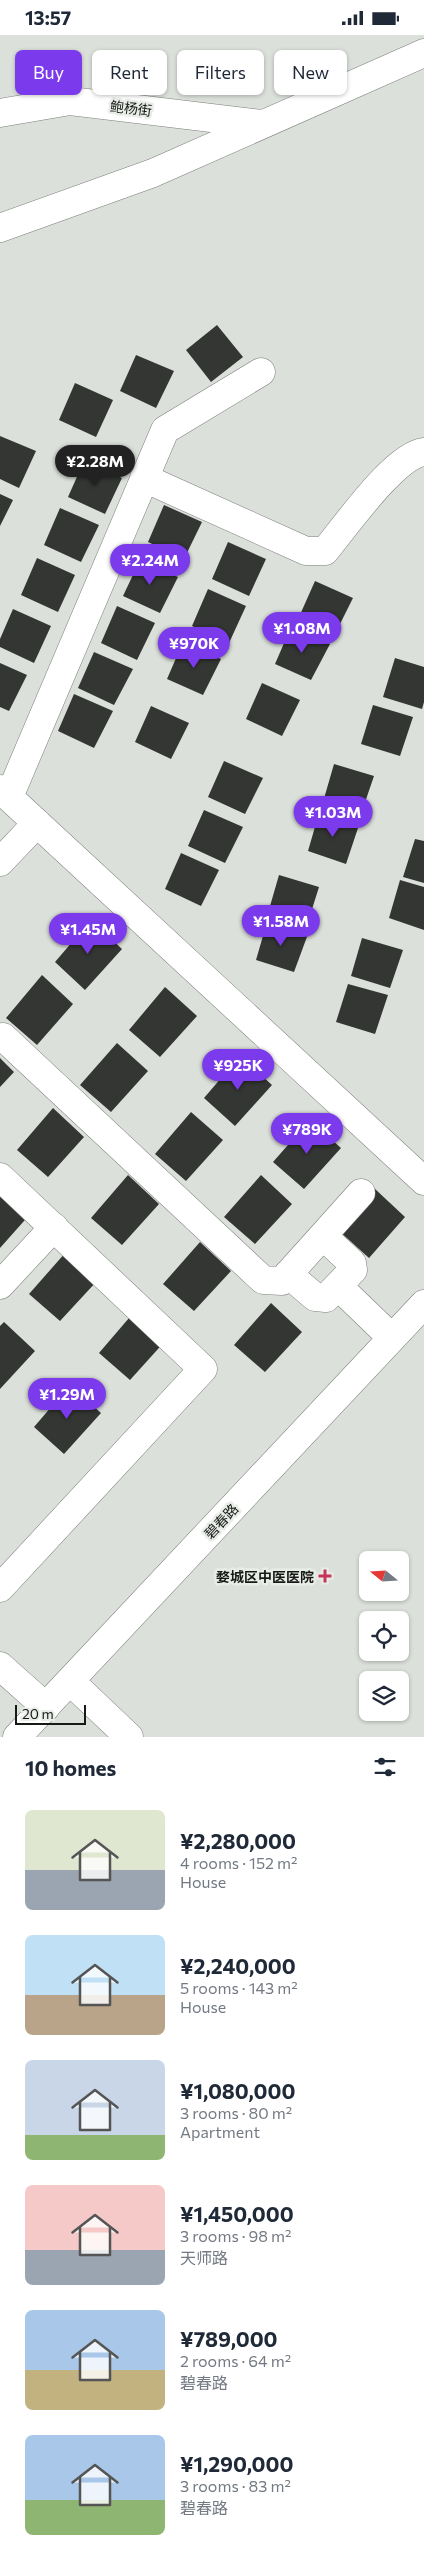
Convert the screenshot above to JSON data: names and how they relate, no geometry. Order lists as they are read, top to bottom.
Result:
{
  "streets": {
    "street": ["鲍杨街", "碧春路"]
  },
  "places": {
    "health": ["婺城区中医医院"]
  },
  "scale_bar": "20 m",
  "north": "left",
  "page": {
    "status": "13:57",
    "chip": [
      "Buy",
      "Rent",
      "Filters",
      "New"
    ],
    "price": [
      "¥2.28M",
      "¥2.24M",
      "¥1.08M",
      "¥970K",
      "¥1.03M",
      "¥1.58M",
      "¥1.45M",
      "¥925K",
      "¥789K",
      "¥1.29M"
    ],
    "scale": "20 m",
    "heading": "10 homes",
    "list": [
      {
        "name": "¥2,280,000",
        "note": "4 rooms · 152 m² · House"
      },
      {
        "name": "¥2,240,000",
        "note": "5 rooms · 143 m² · House"
      },
      {
        "name": "¥1,080,000",
        "note": "3 rooms · 80 m² · Apartment"
      },
      {
        "name": "¥1,450,000",
        "note": "3 rooms · 98 m² · 天师路"
      },
      {
        "name": "¥789,000",
        "note": "2 rooms · 64 m² · 碧春路"
      },
      {
        "name": "¥1,290,000",
        "note": "3 rooms · 83 m² · 碧春路"
      }
    ]
  }
}
